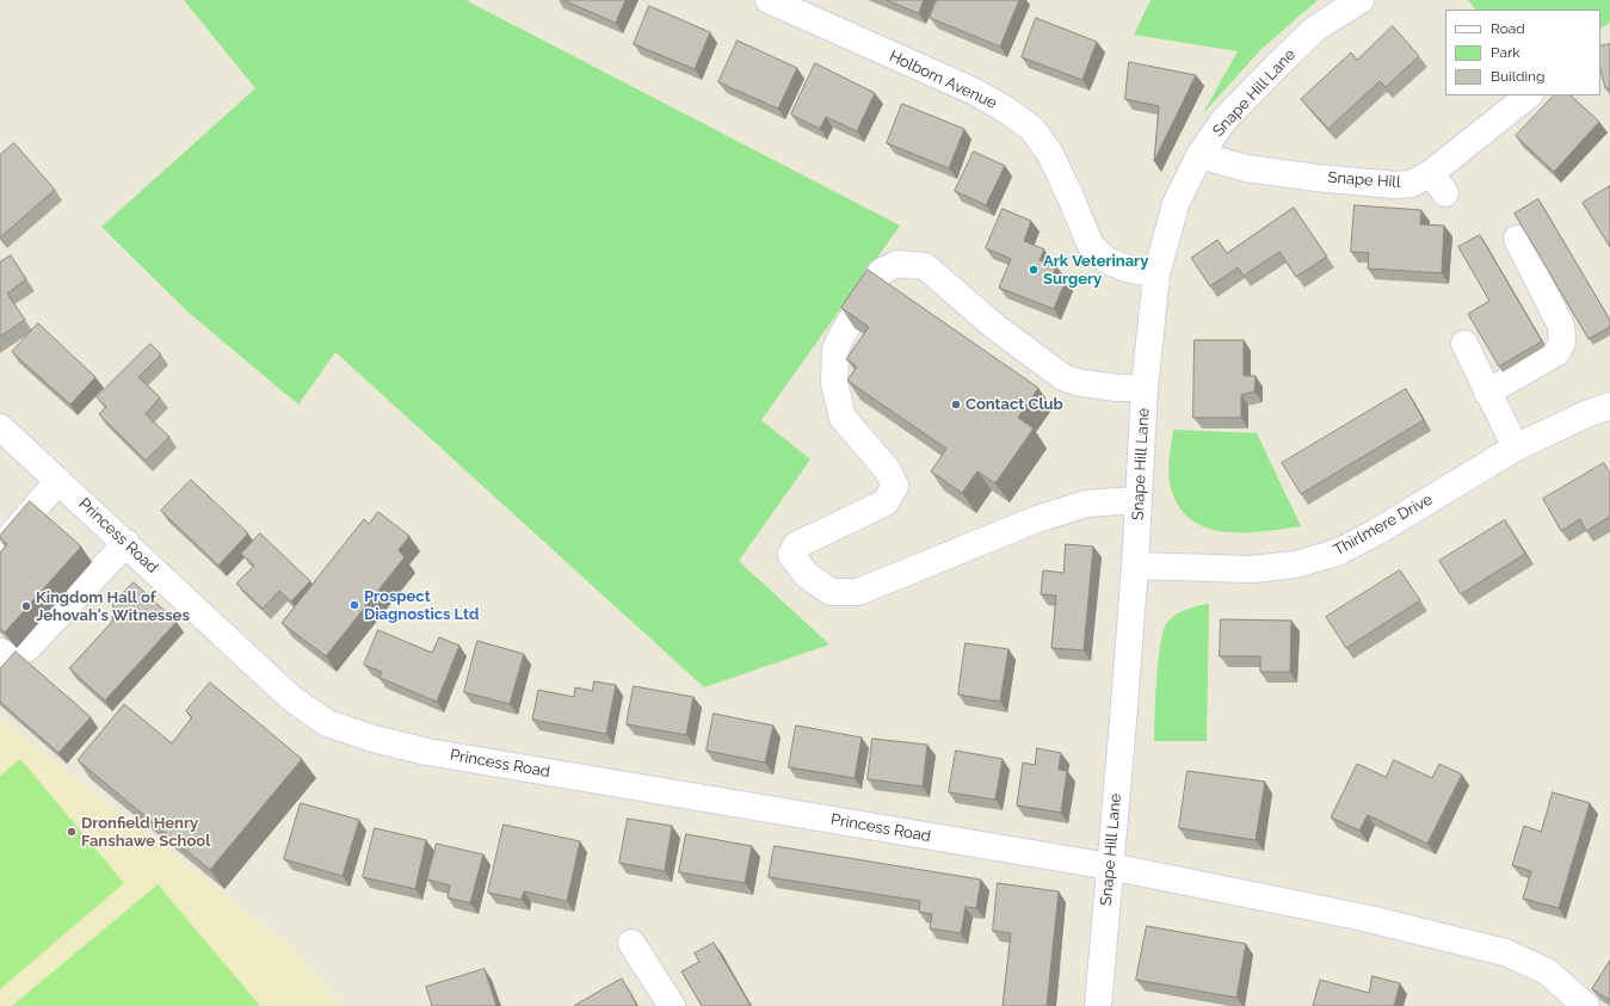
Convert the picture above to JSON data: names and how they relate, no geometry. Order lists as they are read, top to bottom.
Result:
{
  "streets": {
    "street": [
      "Holborn Avenue",
      "Snape Hill Lane",
      "Snape Hill",
      "Thirlmere Drive",
      "Princess Road"
    ]
  },
  "crossings": [
    ["Holborn Avenue", "Snape Hill Lane"],
    ["Snape Hill Lane", "Snape Hill"],
    ["Snape Hill Lane", "Thirlmere Drive"],
    ["Snape Hill Lane", "Princess Road"]
  ],
  "places": [
    "Ark Veterinary Surgery",
    "Contact Club",
    "Prospect Diagnostics Ltd",
    "Kingdom Hall of Jehovah's Witnesses",
    "Dronfield Henry Fanshawe School"
  ],
  "legend": ["Road", "Park", "Building"]
}
